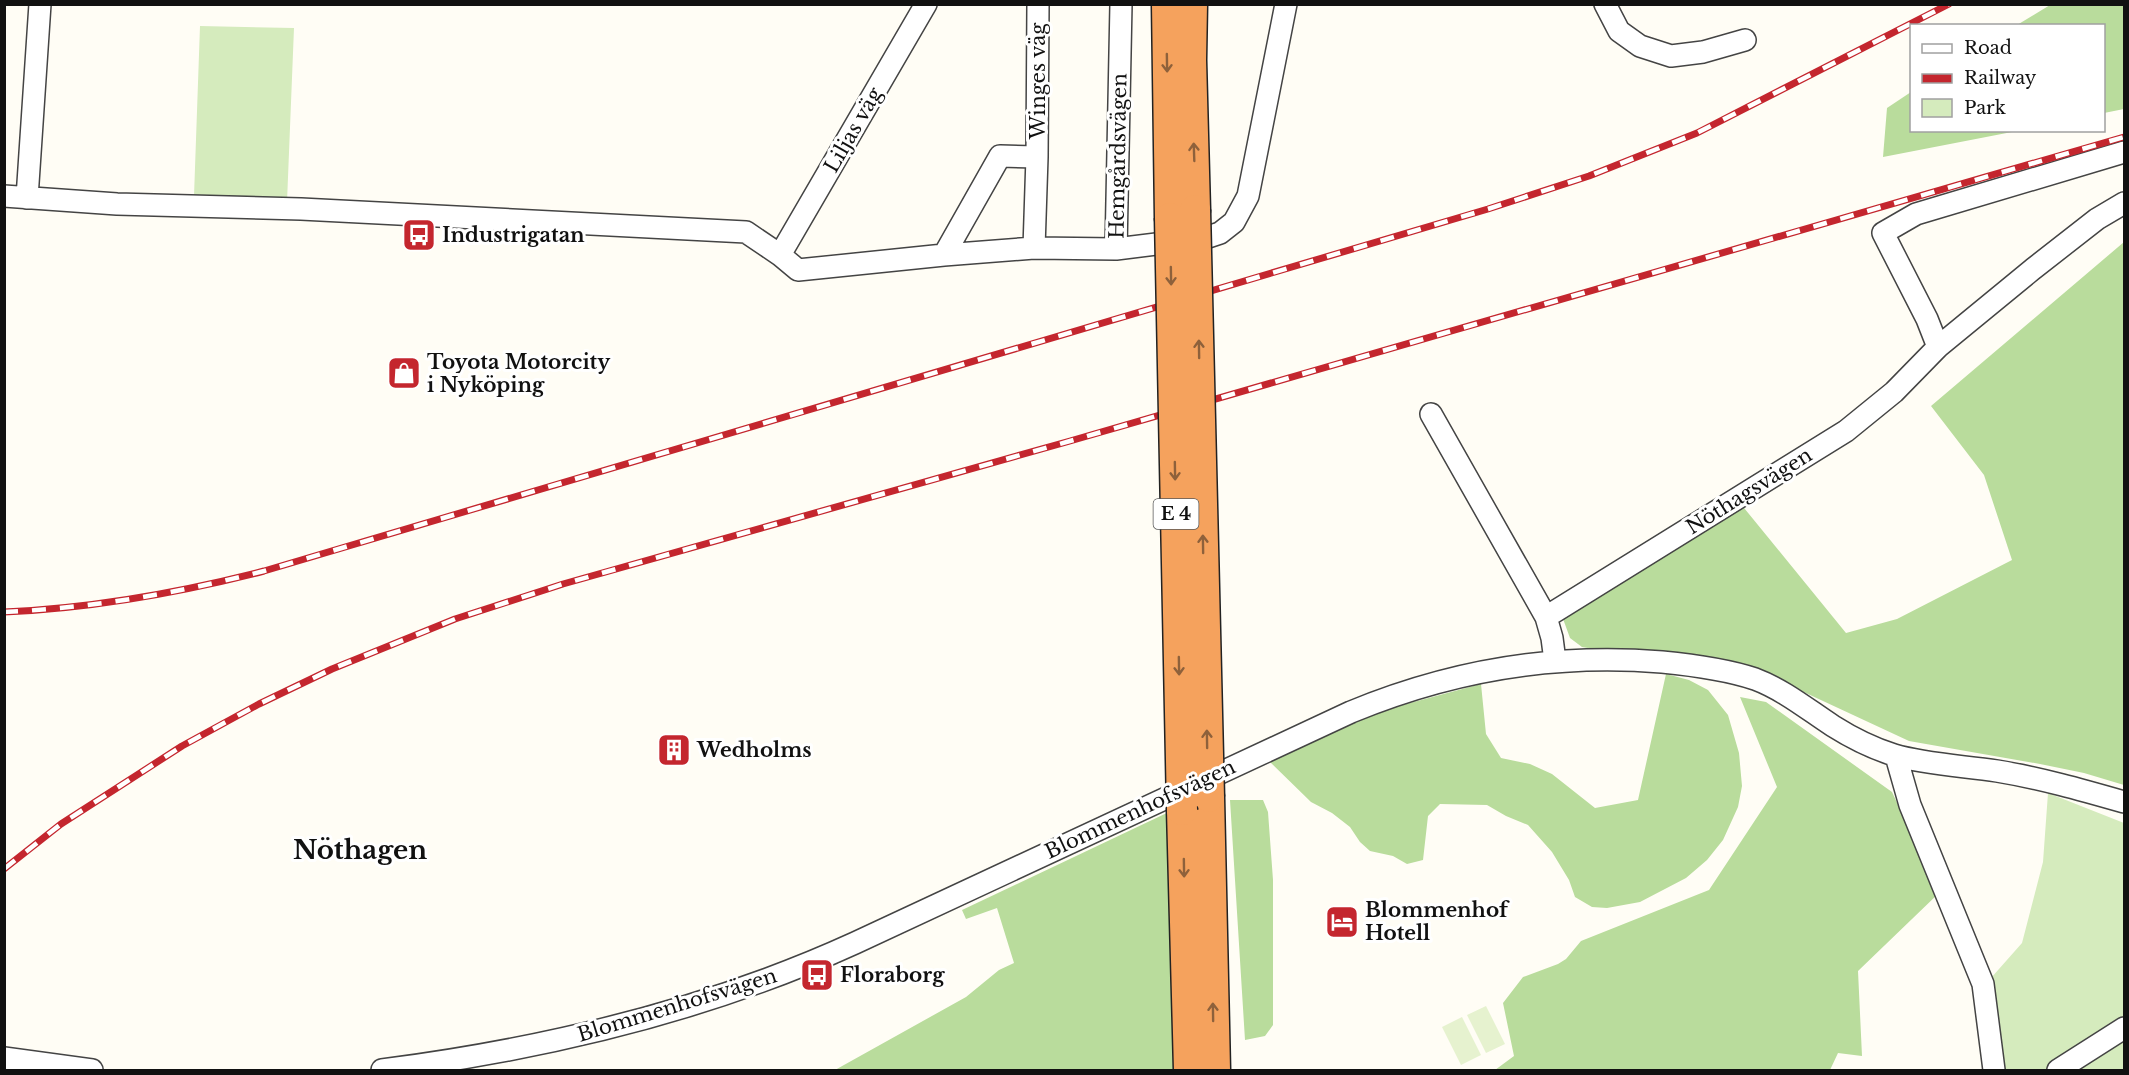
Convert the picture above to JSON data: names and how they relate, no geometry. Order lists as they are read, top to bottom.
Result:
{
  "streets": {
    "highway": ["E 4"],
    "street": [
      "Winges väg",
      "Liljas väg",
      "Hemgårdsvägen",
      "Nöthagsvägen",
      "Blommenhofsvägen"
    ]
  },
  "districts": ["Nöthagen"],
  "places": {
    "bus stop": ["Industrigatan", "Floraborg"],
    "shop": ["Toyota Motorcity i Nyköping"],
    "building": ["Wedholms"],
    "hotel": ["Blommenhof Hotell"]
  },
  "legend": ["Road", "Railway", "Park"]
}
